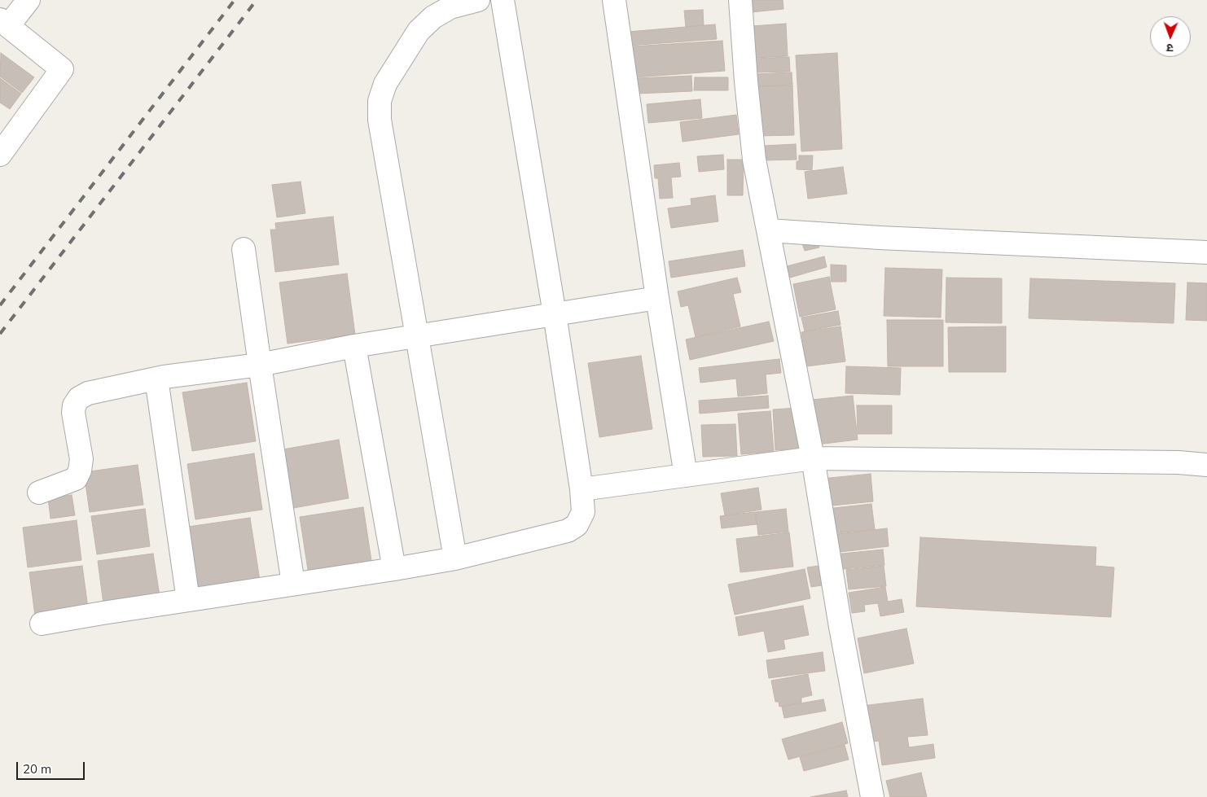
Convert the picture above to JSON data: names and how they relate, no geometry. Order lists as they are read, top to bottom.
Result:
{
  "scale_bar": "20 m",
  "north": "bottom"
}
